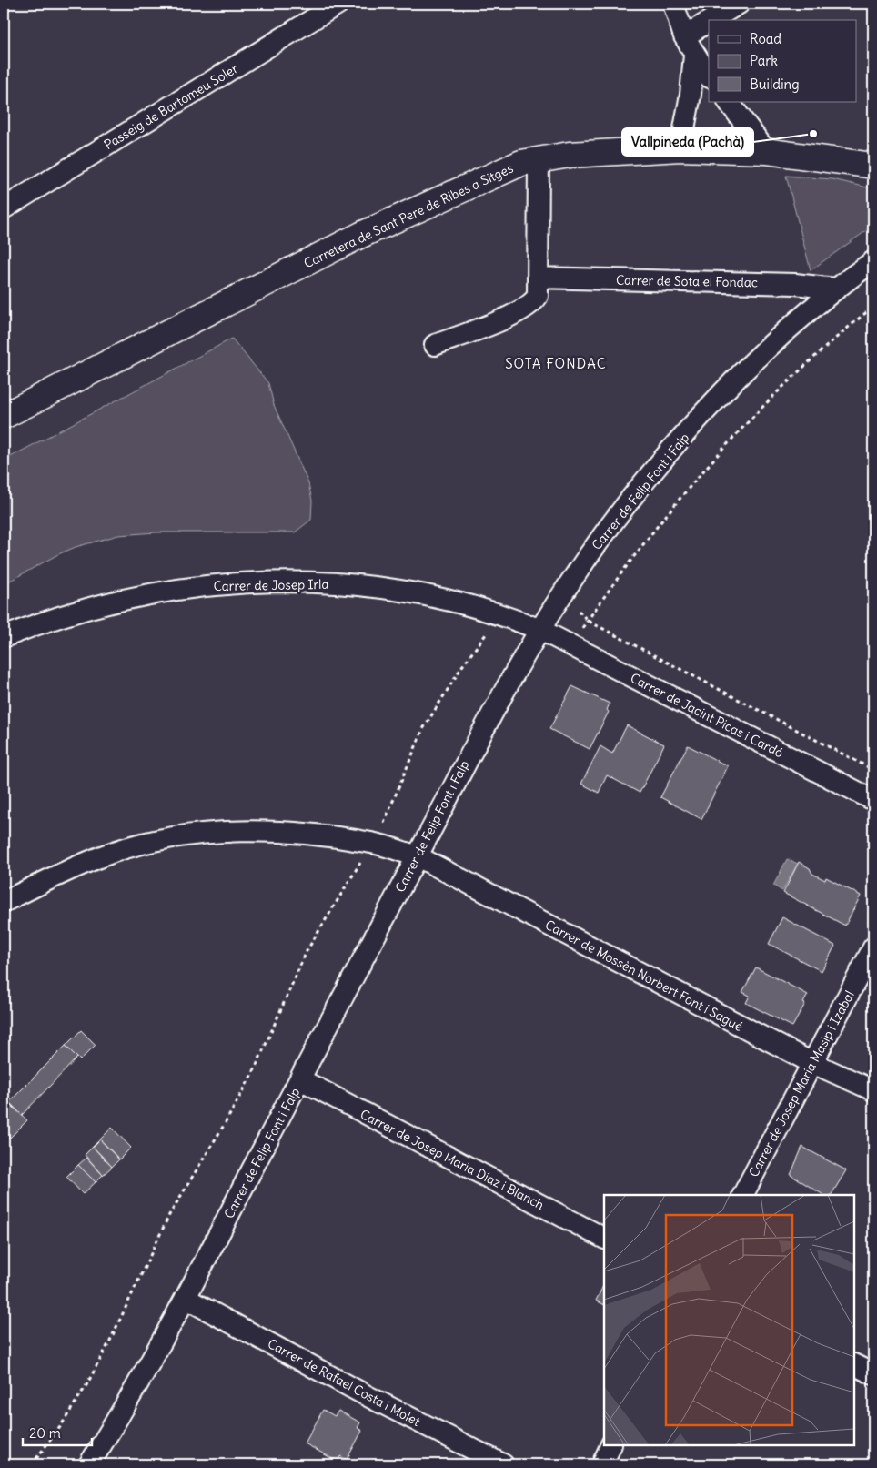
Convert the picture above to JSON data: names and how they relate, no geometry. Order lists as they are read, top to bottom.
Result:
{
  "streets": {
    "street": [
      "Passeig de Bartomeu Soler",
      "Carretera de Sant Pere de Ribes a Sitges",
      "Carrer de Sota el Fondac",
      "Carrer de Felip Font i Falp",
      "Carrer de Josep Irla",
      "Carrer de Jacint Picas i Cardó",
      "Carrer de Mossèn Norbert Font i Sagué",
      "Carrer de Josep Maria Masip i Izabal",
      "Carrer de Josep Maria Díaz i Blanch",
      "Carrer de Rafael Costa i Molet"
    ]
  },
  "crossings": [
    ["Carrer de Sota el Fondac", "Carrer de Felip Font i Falp"],
    ["Carrer de Felip Font i Falp", "Carrer de Josep Irla"],
    ["Carrer de Felip Font i Falp", "Carrer de Jacint Picas i Cardó"],
    ["Carrer de Felip Font i Falp", "Carrer de Mossèn Norbert Font i Sagué"],
    ["Carrer de Felip Font i Falp", "Carrer de Josep Maria Díaz i Blanch"],
    ["Carrer de Felip Font i Falp", "Carrer de Rafael Costa i Molet"],
    ["Carrer de Josep Irla", "Carrer de Jacint Picas i Cardó"],
    ["Carrer de Mossèn Norbert Font i Sagué", "Carrer de Josep Maria Masip i Izabal"]
  ],
  "districts": ["SOTA FONDAC"],
  "places": ["Vallpineda (Pachà)"],
  "legend": ["Road", "Park", "Building"],
  "scale_bar": "20 m"
}
